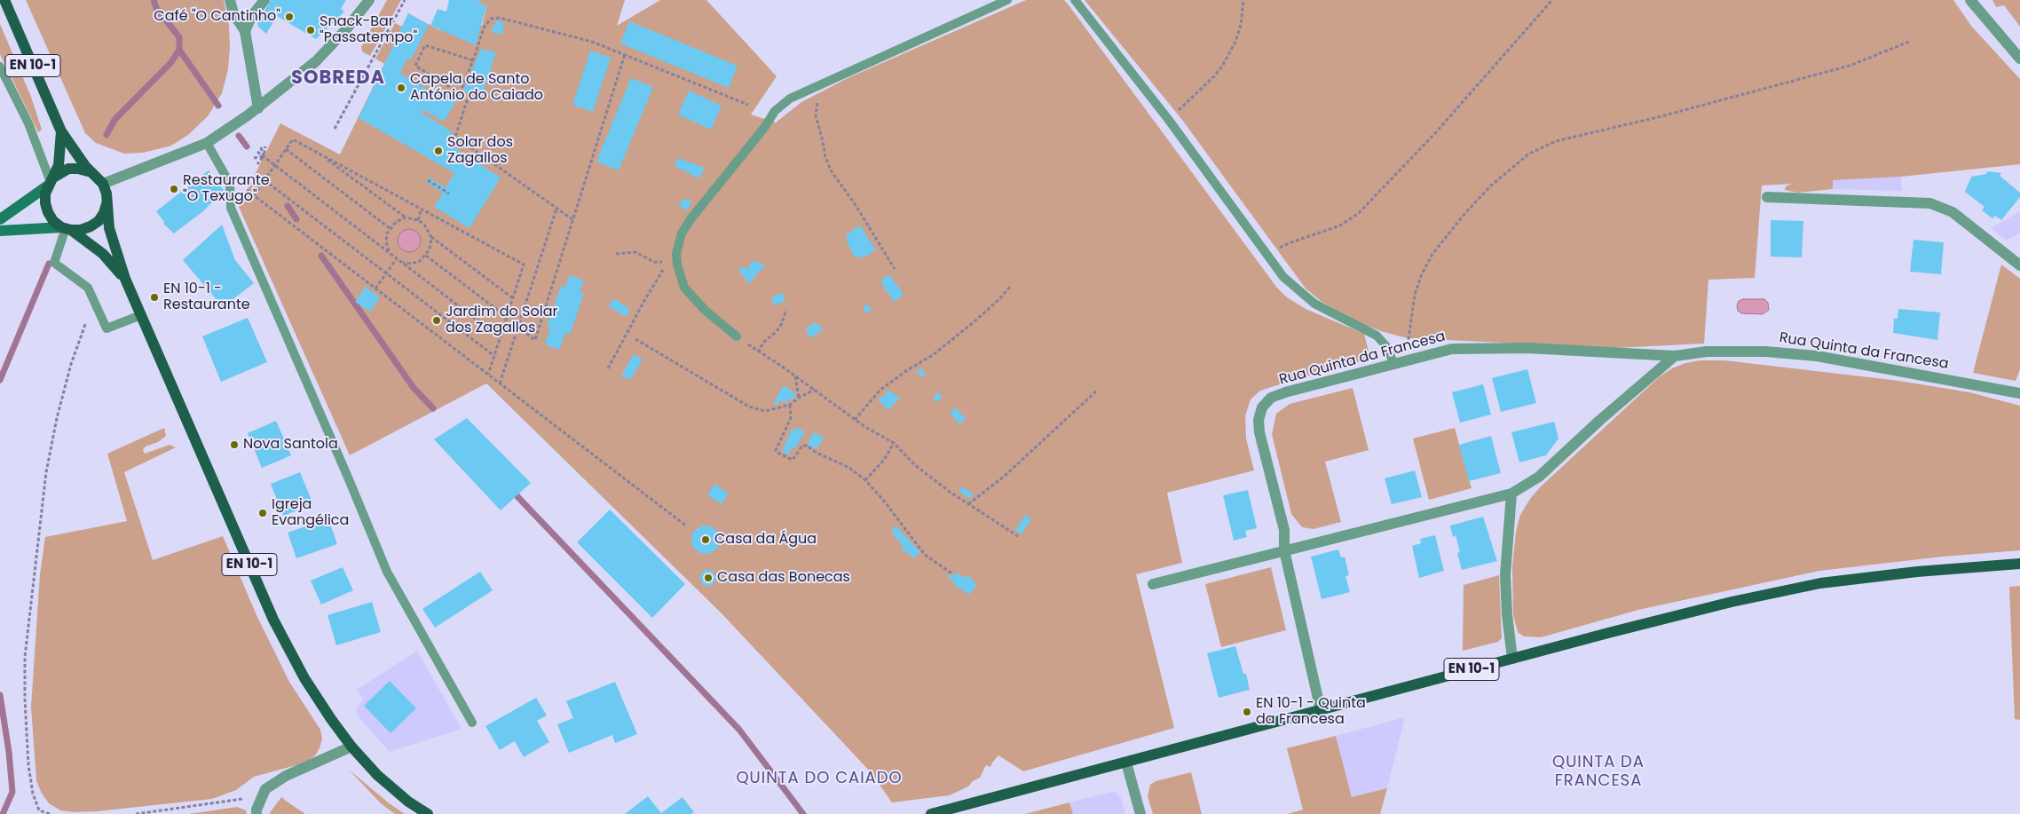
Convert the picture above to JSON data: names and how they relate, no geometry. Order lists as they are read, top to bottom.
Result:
{
  "streets": {
    "main road": ["EN 10-1"],
    "street": ["Rua Quinta da Francesa"]
  },
  "crossings": [
    ["EN 10-1", "Rua Quinta da Francesa"]
  ],
  "districts": ["SOBREDA", "QUINTA DA FRANCESA", "QUINTA DO CAIADO"],
  "places": [
    "Café \"O Cantinho\"",
    "Snack-Bar \"Passatempo\"",
    "Capela de Santo António do Caiado",
    "Solar dos Zagallos",
    "Restaurante \"O Texugo\"",
    "EN 10-1 - Restaurante",
    "Jardim do Solar dos Zagallos",
    "Nova Santola",
    "Igreja Evangélica",
    "Casa da Água",
    "Casa das Bonecas",
    "EN 10-1 - Quinta da Francesa"
  ]
}
